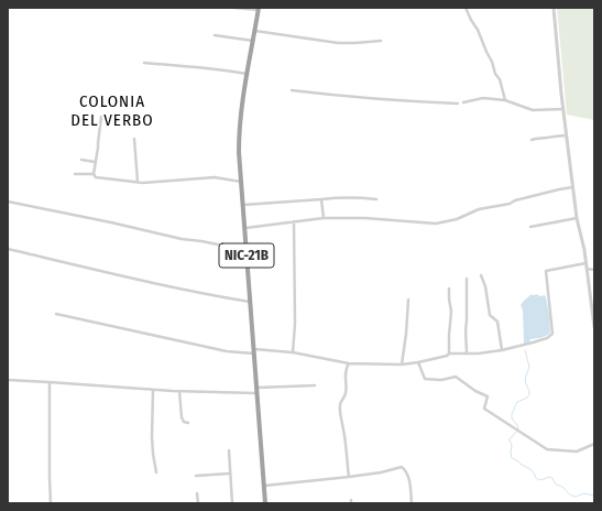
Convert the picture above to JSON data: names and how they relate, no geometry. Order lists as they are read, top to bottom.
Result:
{
  "streets": {
    "highway": ["NIC-21B"]
  },
  "districts": ["COLONIA DEL VERBO"]
}
